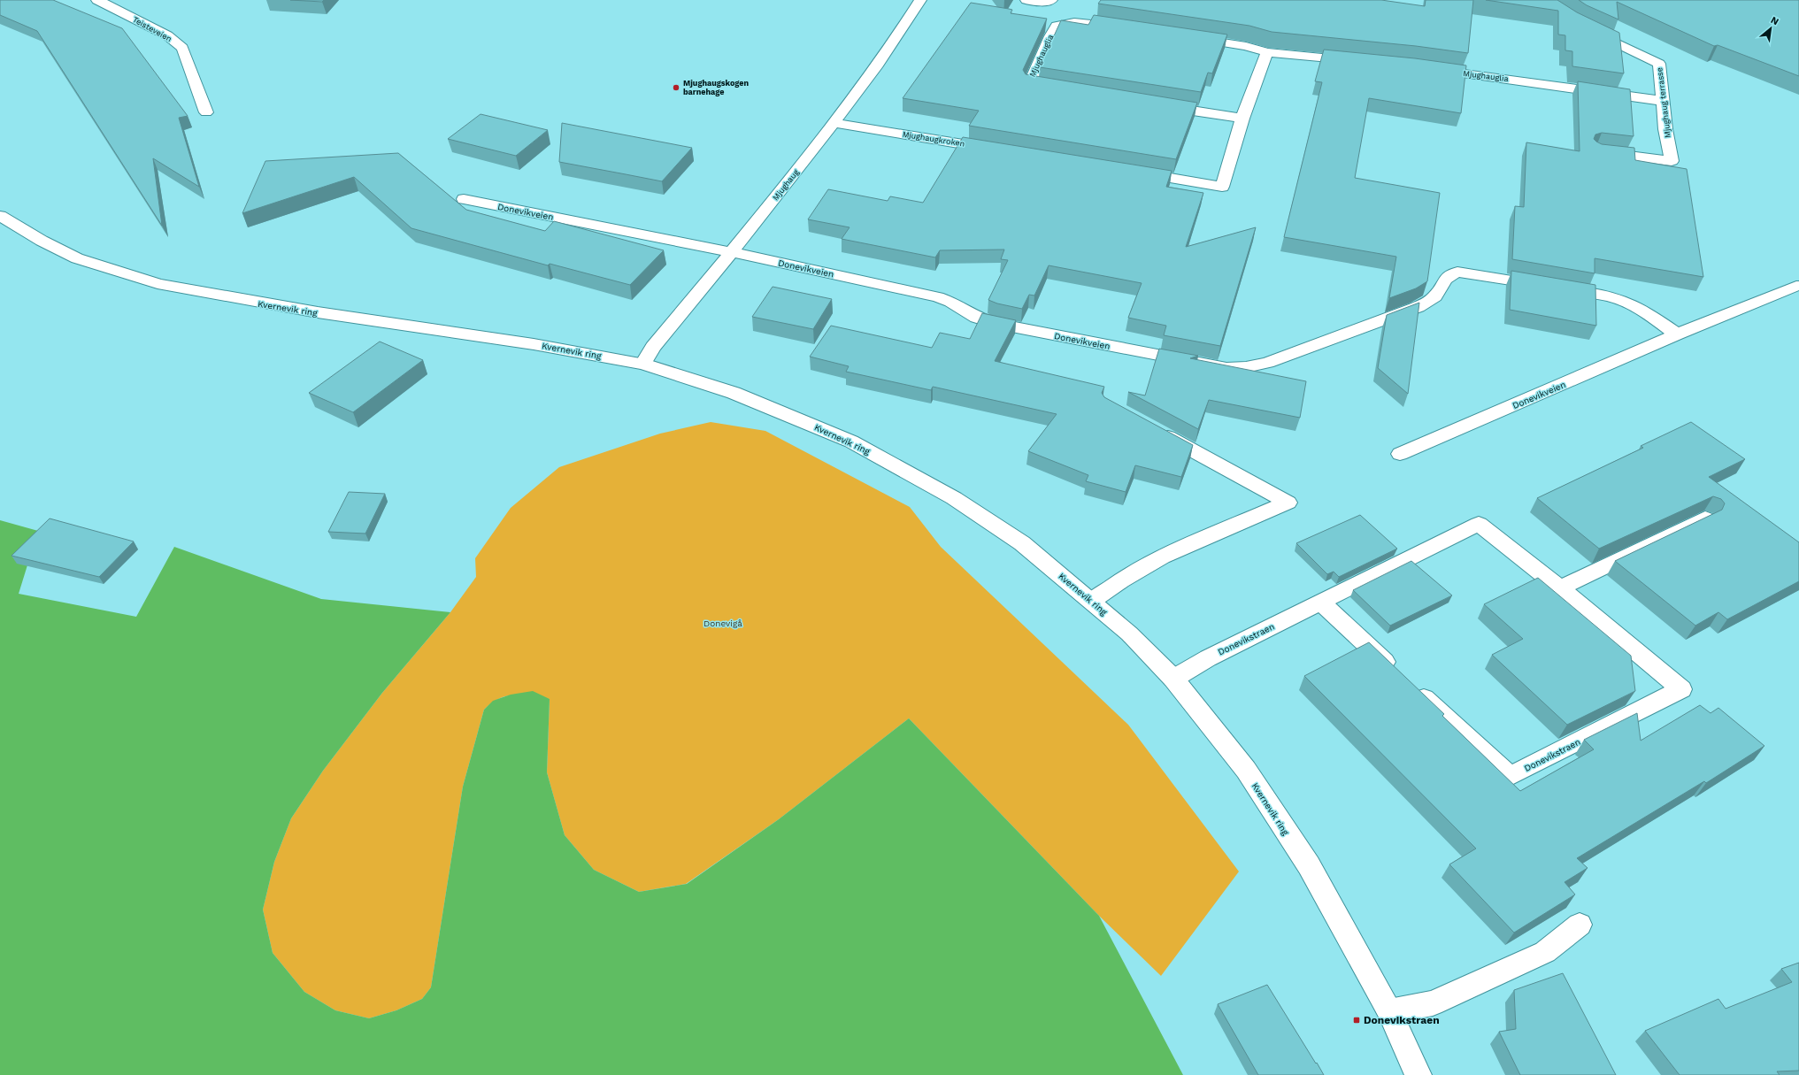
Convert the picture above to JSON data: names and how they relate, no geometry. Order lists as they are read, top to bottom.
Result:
{
  "streets": {
    "street": [
      "Teisteveien",
      "Mjughauglia",
      "Mjughaug terrasse",
      "Mjughaugkroken",
      "Mjughaug",
      "Donevikveien",
      "Kvernevik ring",
      "Donevikstraen"
    ]
  },
  "crossings": [
    ["Mjughauglia", "Mjughaug terrasse"],
    ["Mjughaugkroken", "Mjughaug"],
    ["Mjughaug", "Donevikveien"],
    ["Mjughaug", "Kvernevik ring"],
    ["Kvernevik ring", "Donevikstraen"]
  ],
  "parks": ["Donevigå"],
  "places": {
    "other": ["Mjughaugskogen barnehage"],
    "transit": ["Donevikstraen"]
  },
  "north": "top right"
}
